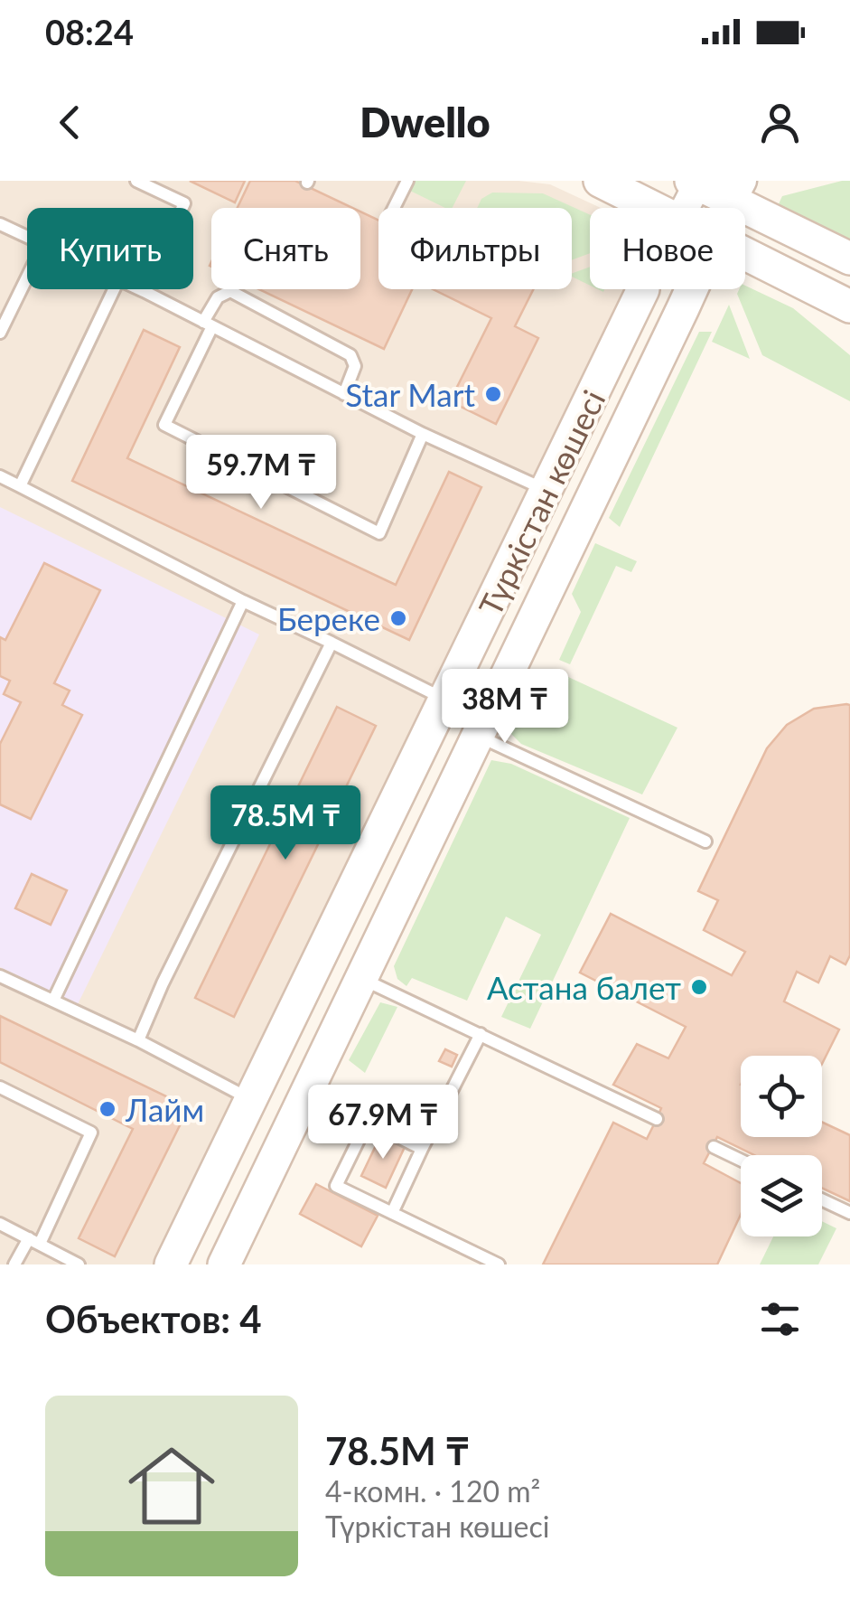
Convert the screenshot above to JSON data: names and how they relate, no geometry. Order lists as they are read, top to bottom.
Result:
{
  "streets": {
    "main road": ["Түркістан көшесі"]
  },
  "places": [
    "Star Mart",
    "Береке",
    "Астана балет",
    "Лайм"
  ],
  "page": {
    "status": "08:24",
    "header": "Dwello",
    "chip": [
      "Купить",
      "Снять",
      "Фильтры",
      "Новое"
    ],
    "price": [
      "59.7M ₸",
      "38M ₸",
      "78.5M ₸",
      "67.9M ₸"
    ],
    "heading": "Объектов: 4",
    "list": [
      {
        "name": "78.5M ₸",
        "note": "4-комн. · 120 m² · Түркістан көшесі"
      }
    ]
  }
}
